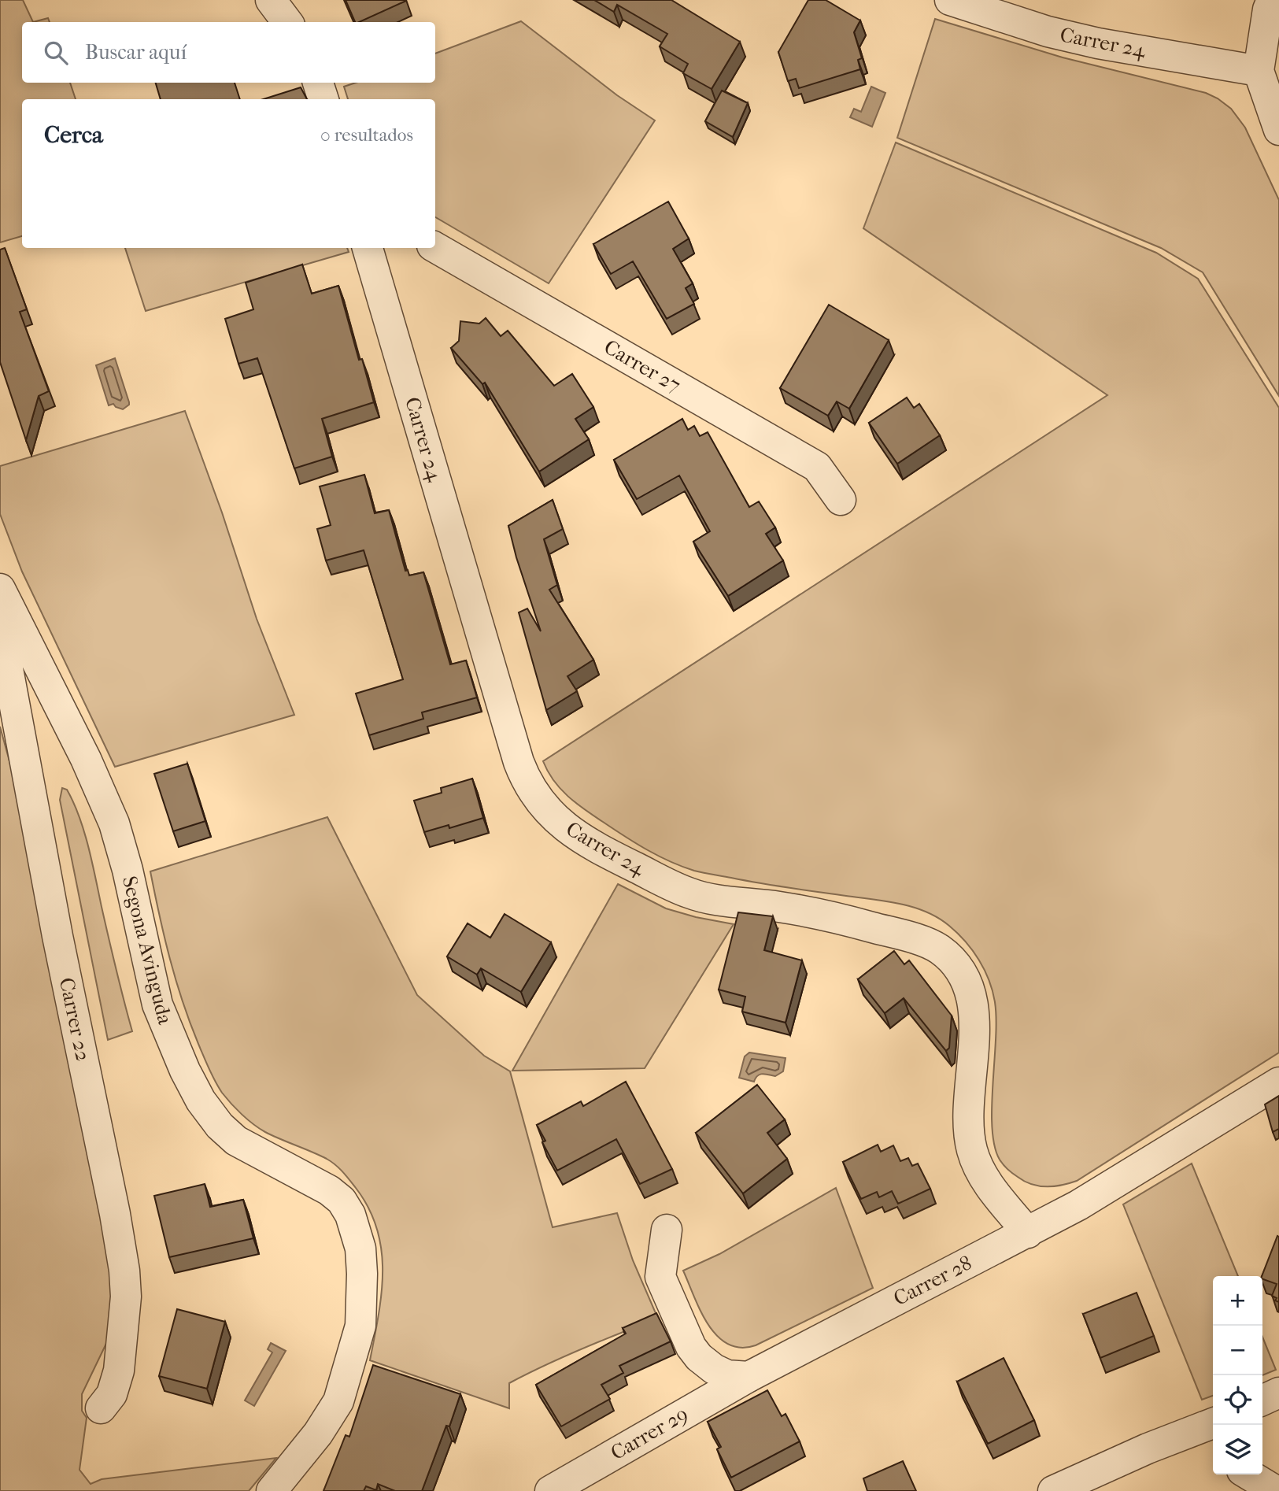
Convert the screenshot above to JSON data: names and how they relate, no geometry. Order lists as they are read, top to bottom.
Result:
{
  "streets": {
    "street": [
      "Carrer 24",
      "Carrer 27",
      "Segona Avinguda",
      "Carrer 22",
      "Carrer 28",
      "Carrer 29"
    ]
  },
  "crossings": [
    ["Carrer 24", "Carrer 28"],
    ["Carrer 28", "Carrer 29"]
  ],
  "page": {
    "search": "Buscar aquí",
    "heading": ["Cerca", "0 resultados"],
    "map_buttons": ["+", "−"]
  }
}
